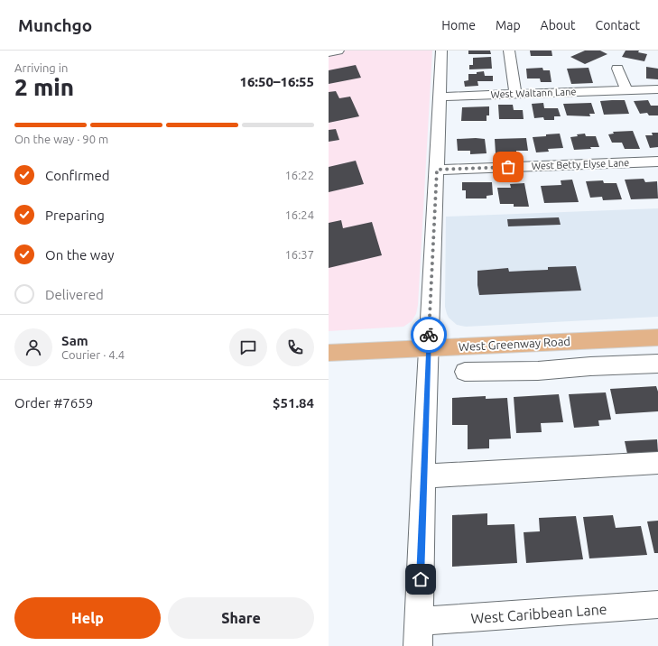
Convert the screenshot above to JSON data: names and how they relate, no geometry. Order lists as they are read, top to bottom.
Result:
{
  "streets": {
    "main road": ["West Greenway Road"],
    "street": ["West Waltann Lane", "West Betty Elyse Lane", "West Caribbean Lane"]
  },
  "page": {
    "header": "Munchgo",
    "nav": [
      "Home",
      "Map",
      "About",
      "Contact"
    ],
    "heading": ["2 min", "Arriving in", "16:50–16:55"],
    "panel": [
      "Sam",
      "Courier · 4.4",
      "Order #7659",
      "$51.84"
    ],
    "bar": "On the way · 90 m",
    "list": [
      ["Confirmed", "16:22"],
      ["Preparing", "16:24"],
      ["On the way", "16:37"],
      "Delivered"
    ],
    "buttons": ["Help", "Share"]
  }
}
